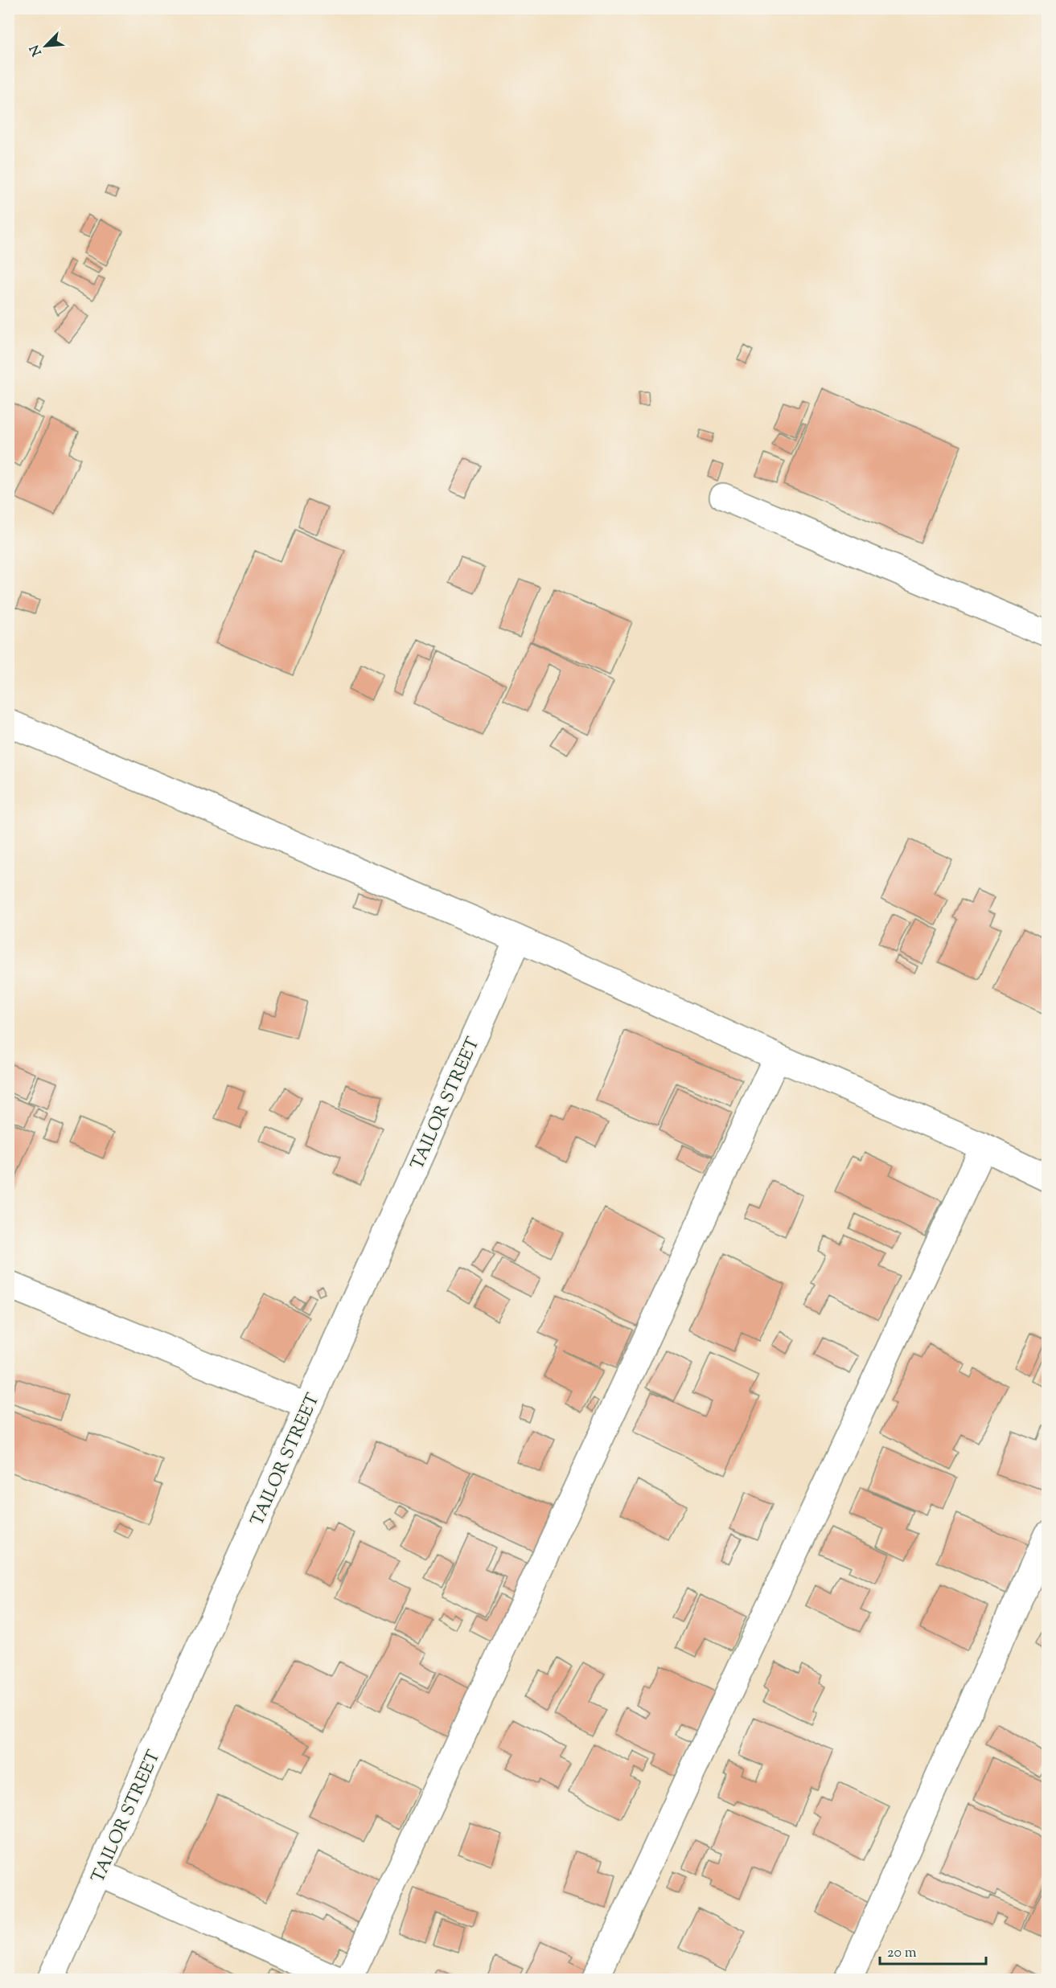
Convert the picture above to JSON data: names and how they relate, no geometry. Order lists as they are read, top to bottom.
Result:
{
  "streets": {
    "street": ["TAILOR STREET"]
  },
  "scale_bar": "20 m",
  "north": "bottom left"
}
